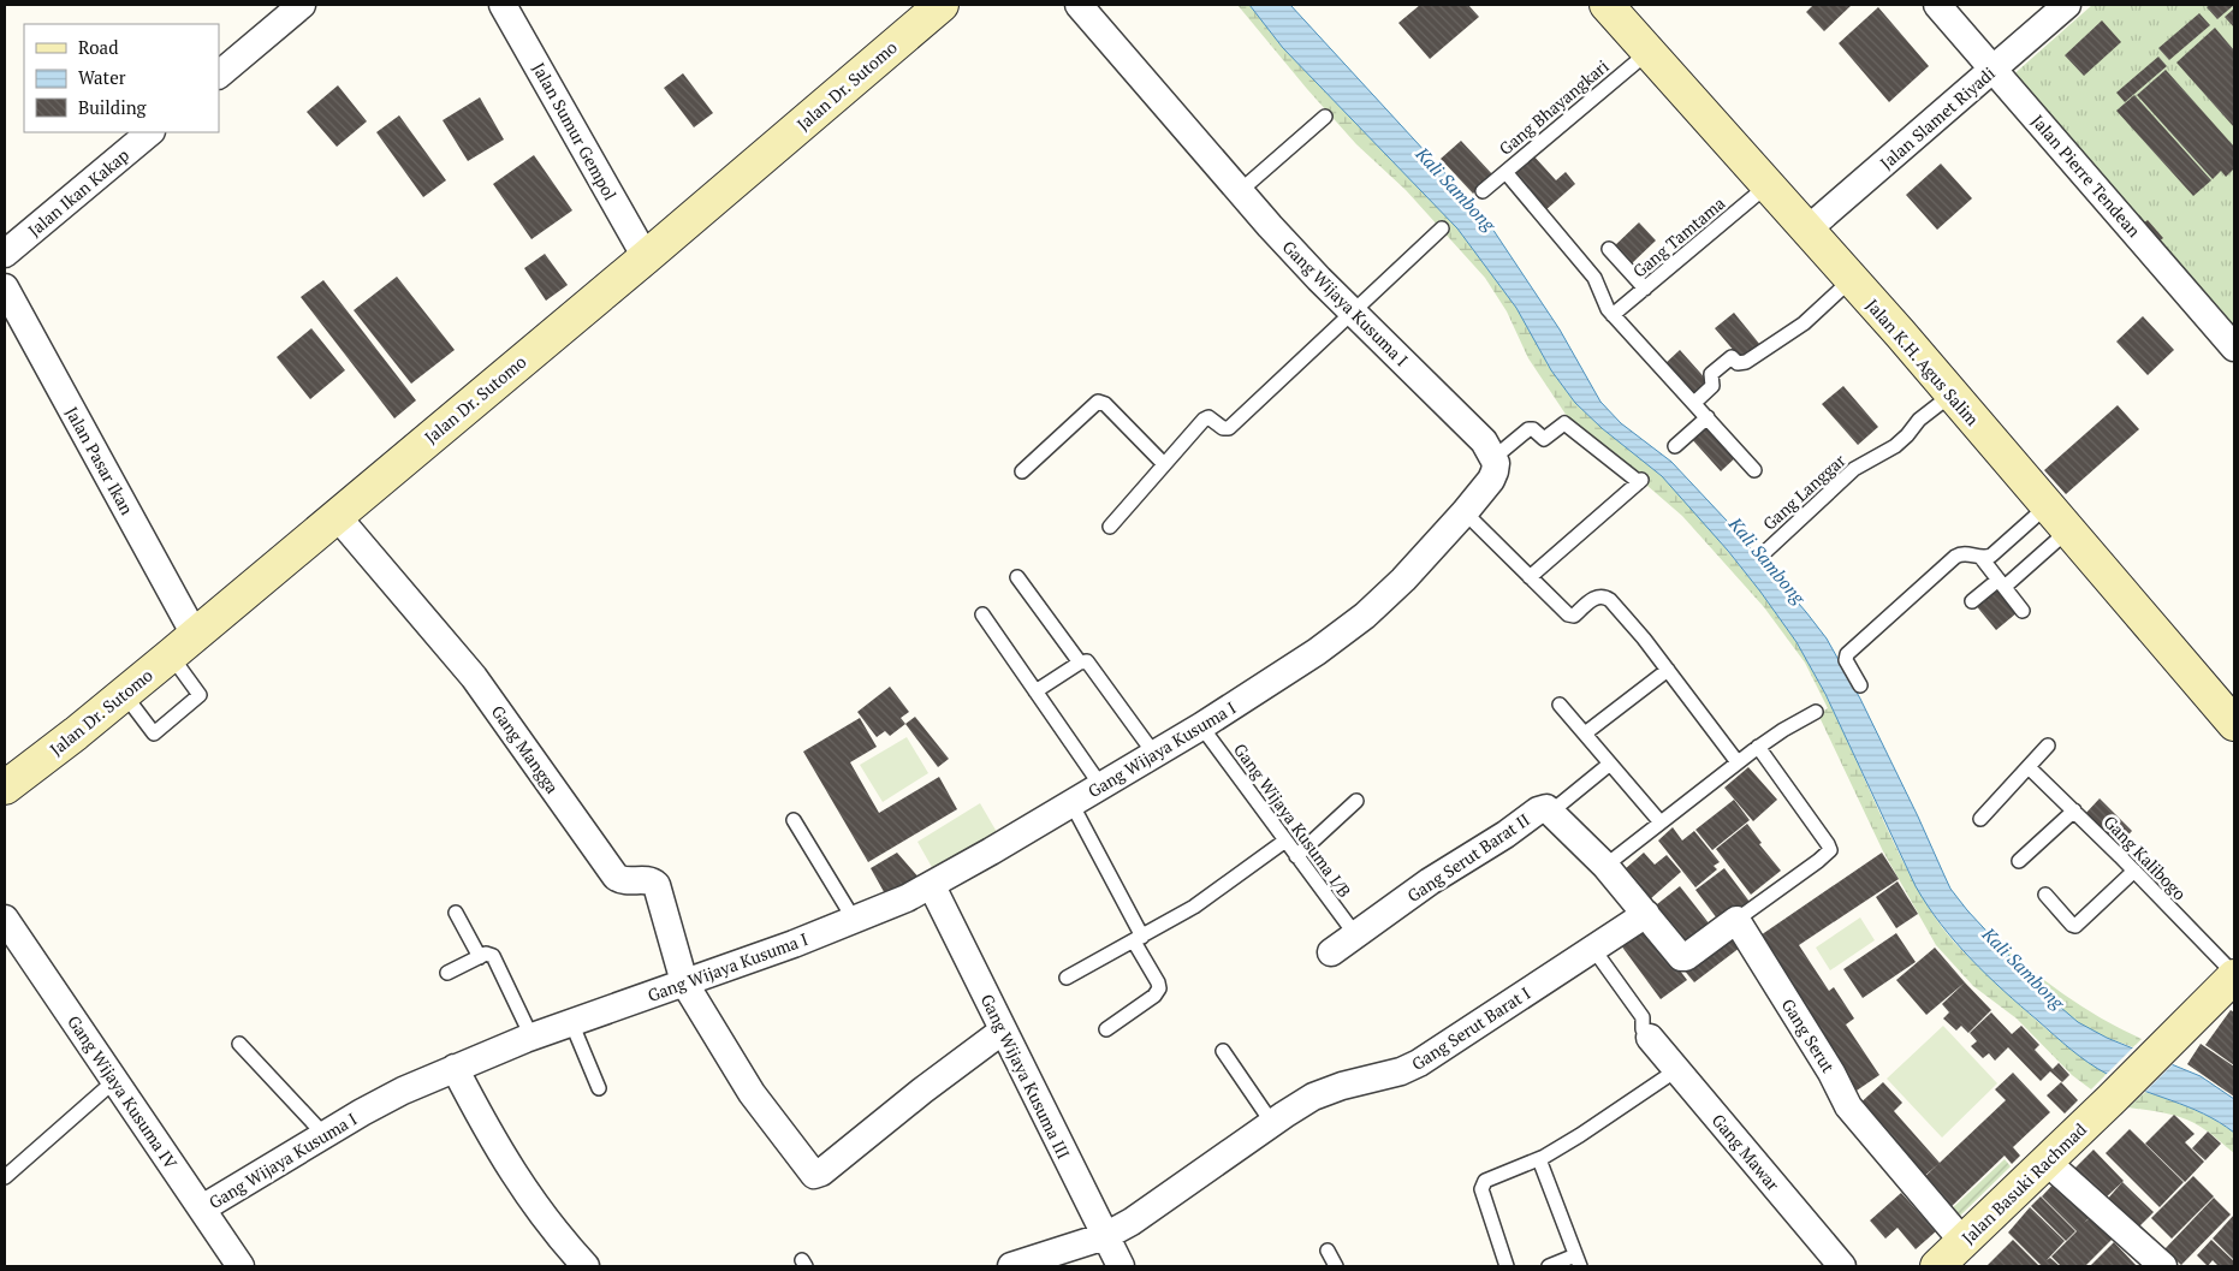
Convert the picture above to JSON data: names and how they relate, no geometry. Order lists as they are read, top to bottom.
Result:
{
  "streets": {
    "main road": ["Jalan Dr. Sutomo", "Jalan K.H. Agus Salim", "Jalan Basuki Rachmad"],
    "street": [
      "Jalan Slamet Riyadi",
      "Jalan Sumur Gempol",
      "Jalan Pierre Tendean",
      "Jalan Ikan Kakap",
      "Gang Wijaya Kusuma I",
      "Jalan Pasar Ikan",
      "Gang Mangga",
      "Gang Serut Barat II",
      "Gang Serut Barat I",
      "Gang Serut",
      "Gang Wijaya Kusuma III",
      "Gang Wijaya Kusuma IV",
      "Gang Mawar"
    ],
    "lane": [
      "Gang Bhayangkari",
      "Gang Tamtama",
      "Gang Langgar",
      "Gang Wijaya Kusuma I/B",
      "Gang Kalibogo"
    ]
  },
  "crossings": [
    ["Jalan Dr. Sutomo", "Jalan Sumur Gempol"],
    ["Jalan Dr. Sutomo", "Jalan Pasar Ikan"],
    ["Jalan Dr. Sutomo", "Gang Mangga"],
    ["Gang Bhayangkari", "Jalan K.H. Agus Salim"],
    ["Jalan Slamet Riyadi", "Jalan Pierre Tendean"],
    ["Jalan Slamet Riyadi", "Jalan K.H. Agus Salim"],
    ["Gang Tamtama", "Jalan K.H. Agus Salim"],
    ["Gang Wijaya Kusuma I", "Gang Mangga"],
    ["Gang Wijaya Kusuma I", "Gang Wijaya Kusuma I/B"],
    ["Gang Wijaya Kusuma I", "Gang Wijaya Kusuma III"],
    ["Gang Wijaya Kusuma I", "Gang Wijaya Kusuma IV"],
    ["Jalan K.H. Agus Salim", "Gang Langgar"],
    ["Gang Wijaya Kusuma I/B", "Gang Serut Barat II"],
    ["Gang Serut Barat II", "Gang Serut Barat I"],
    ["Gang Kalibogo", "Jalan Basuki Rachmad"],
    ["Gang Serut Barat I", "Gang Wijaya Kusuma III"],
    ["Gang Serut", "Jalan Basuki Rachmad"]
  ],
  "water": ["Kali Sambong"],
  "legend": ["Road", "Water", "Building"]
}
